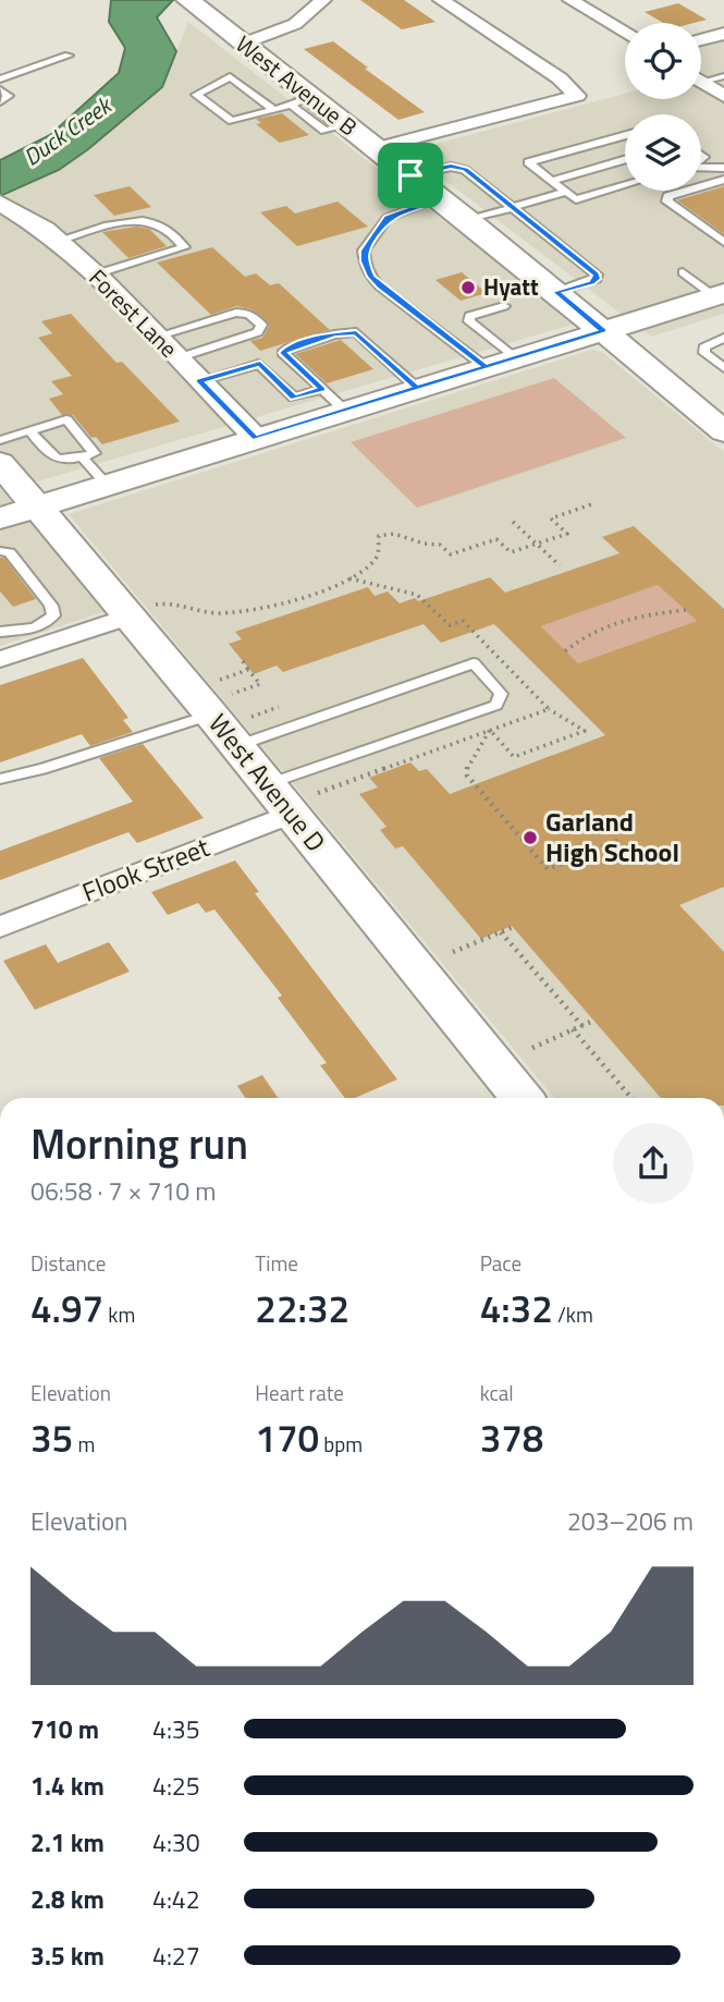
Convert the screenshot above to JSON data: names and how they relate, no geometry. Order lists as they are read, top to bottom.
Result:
{
  "streets": {
    "main road": ["West Avenue B", "West Avenue D"],
    "street": ["Forest Lane", "Flook Street"]
  },
  "crossings": [
    ["West Avenue D", "Flook Street"]
  ],
  "water": ["Duck Creek"],
  "places": ["Hyatt", "Garland High School"],
  "page": {
    "heading": ["Morning run", "06:58 · 7 × 710 m"],
    "stats": [
      ["Distance", "4.97 km"],
      ["Time", "22:32"],
      ["Pace", "4:32 /km"],
      ["Elevation", "35 m"],
      ["Heart rate", "170 bpm"],
      ["kcal", "378"]
    ],
    "chart": ["Elevation", "203–206 m"],
    "list": [
      {
        "name": "710 m",
        "note": "4:35"
      },
      {
        "name": "1.4 km",
        "note": "4:25"
      },
      {
        "name": "2.1 km",
        "note": "4:30"
      },
      {
        "name": "2.8 km",
        "note": "4:42"
      },
      {
        "name": "3.5 km",
        "note": "4:27"
      }
    ]
  }
}
